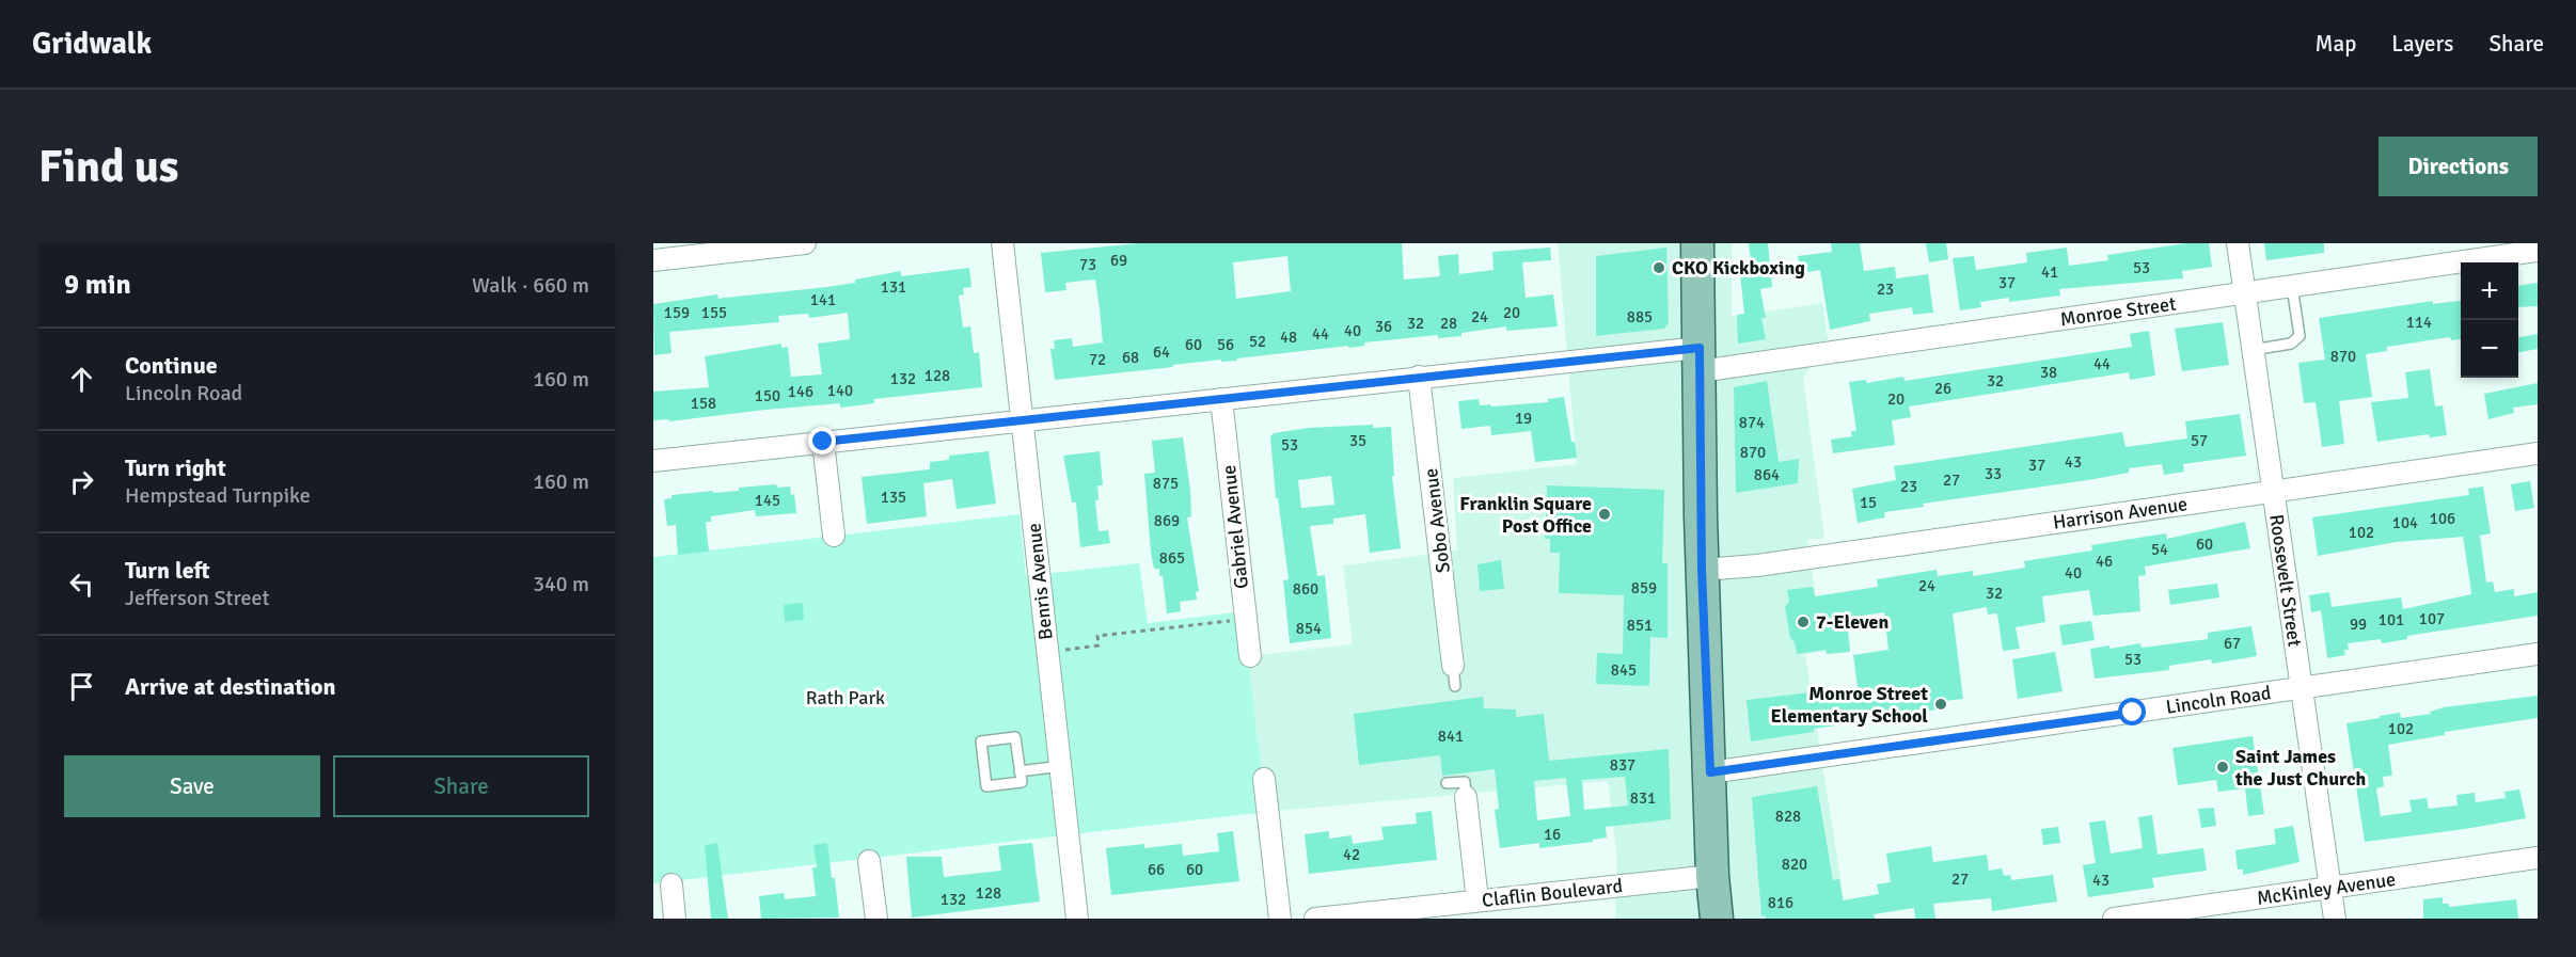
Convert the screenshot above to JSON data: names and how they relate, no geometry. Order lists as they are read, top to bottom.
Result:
{
  "streets": {
    "street": [
      "Monroe Street",
      "Harrison Avenue",
      "Sobo Avenue",
      "Gabriel Avenue",
      "Roosevelt Street",
      "Benris Avenue",
      "Lincoln Road",
      "McKinley Avenue",
      "Claflin Boulevard"
    ]
  },
  "crossings": [
    ["Monroe Street", "Sobo Avenue"],
    ["Monroe Street", "Gabriel Avenue"],
    ["Monroe Street", "Roosevelt Street"],
    ["Monroe Street", "Benris Avenue"],
    ["Harrison Avenue", "Roosevelt Street"],
    ["Roosevelt Street", "Lincoln Road"],
    ["Roosevelt Street", "McKinley Avenue"]
  ],
  "parks": ["Rath Park"],
  "places": [
    "CKO Kickboxing",
    "Franklin Square Post Office",
    "7-Eleven",
    "Monroe Street Elementary School",
    "Saint James the Just Church"
  ],
  "house_numbers": [
    "69",
    "73",
    "53",
    "41",
    "37",
    "131",
    "23",
    "141",
    "159",
    "155",
    "20",
    "24",
    "885",
    "114",
    "32",
    "28",
    "36",
    "40",
    "44",
    "48",
    "52",
    "60",
    "56",
    "64",
    "870",
    "68",
    "72",
    "44",
    "38",
    "128",
    "132",
    "32",
    "26",
    "140",
    "146",
    "150",
    "20",
    "158",
    "19",
    "874",
    "35",
    "57",
    "53",
    "870",
    "43",
    "37",
    "33",
    "864",
    "27",
    "875",
    "23",
    "135",
    "145",
    "15",
    "106",
    "869",
    "104",
    "102",
    "60",
    "54",
    "865",
    "46",
    "40",
    "24",
    "859",
    "860",
    "32",
    "107",
    "101",
    "99",
    "851",
    "854",
    "67",
    "53",
    "845",
    "102",
    "841",
    "837",
    "831",
    "828",
    "16",
    "42",
    "820",
    "66",
    "60",
    "27",
    "43",
    "128",
    "132",
    "816"
  ],
  "page": {
    "header": "Gridwalk",
    "nav": ["Map", "Layers", "Share"],
    "buttons": [
      "Directions",
      ["Save", "Share"]
    ],
    "title": "Find us",
    "heading": ["9 min", "Walk · 660 m"],
    "map_buttons": ["+", "−"],
    "list": [
      ["Continue", "Lincoln Road", "160 m"],
      ["Turn right", "Hempstead Turnpike", "160 m"],
      ["Turn left", "Jefferson Street", "340 m"],
      "Arrive at destination"
    ]
  }
}
